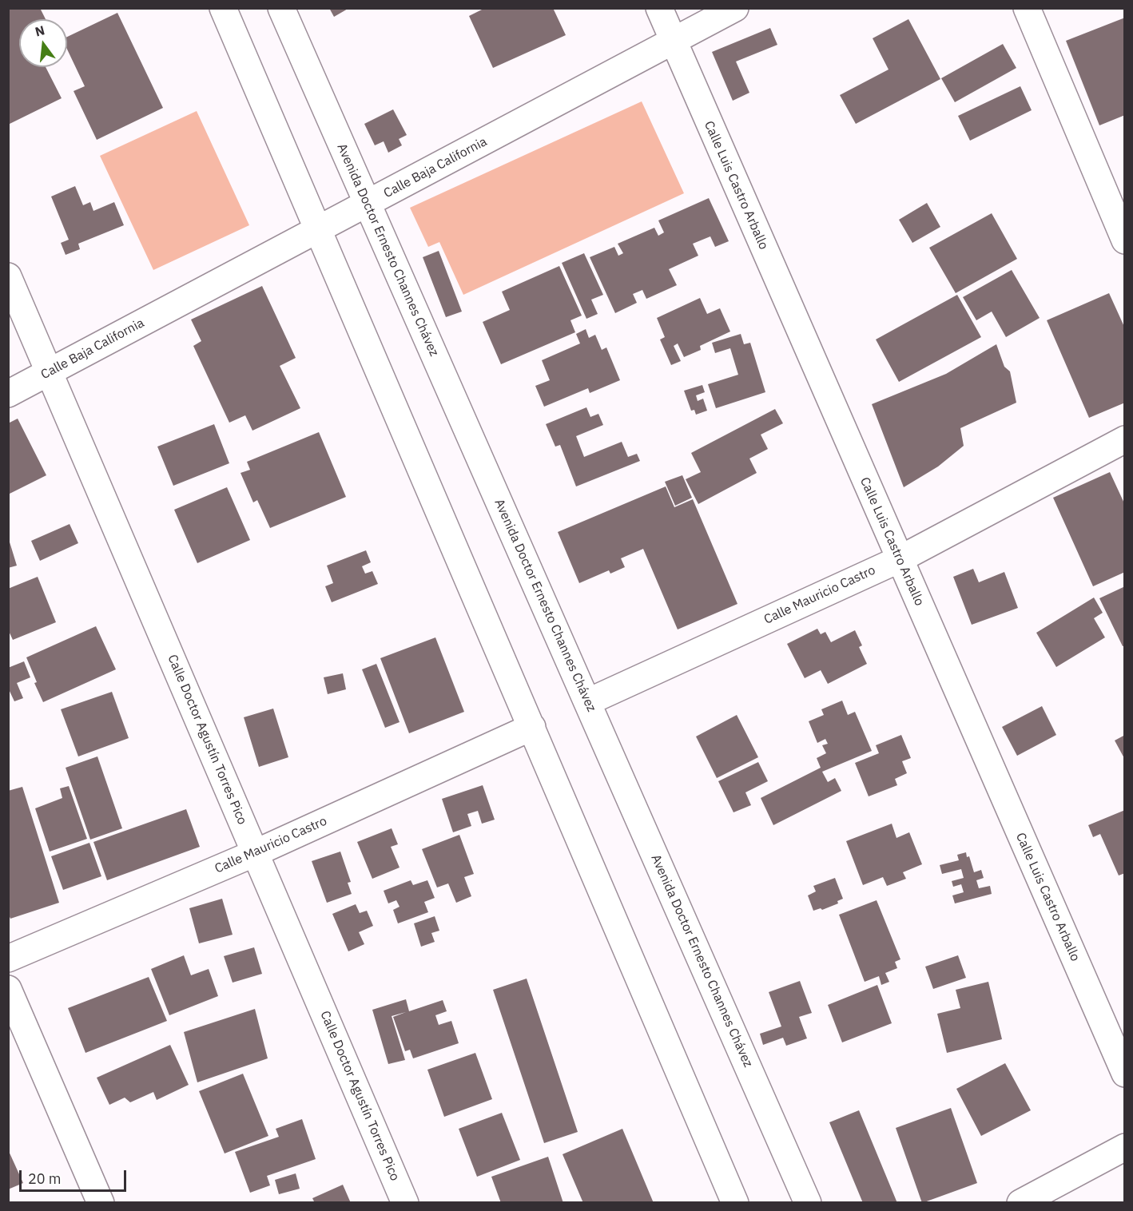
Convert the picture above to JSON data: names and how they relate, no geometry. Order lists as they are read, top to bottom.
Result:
{
  "streets": {
    "street": [
      "Calle Baja California",
      "Calle Luis Castro Arballo",
      "Avenida Doctor Ernesto Channes Chávez",
      "Calle Mauricio Castro",
      "Calle Doctor Agustín Torres Pico"
    ]
  },
  "crossings": [
    ["Calle Baja California", "Calle Luis Castro Arballo"],
    ["Calle Baja California", "Avenida Doctor Ernesto Channes Chávez"],
    ["Calle Baja California", "Calle Doctor Agustín Torres Pico"],
    ["Calle Luis Castro Arballo", "Calle Mauricio Castro"],
    ["Avenida Doctor Ernesto Channes Chávez", "Calle Mauricio Castro"],
    ["Calle Mauricio Castro", "Calle Doctor Agustín Torres Pico"]
  ],
  "scale_bar": "20 m",
  "north": "top"
}
